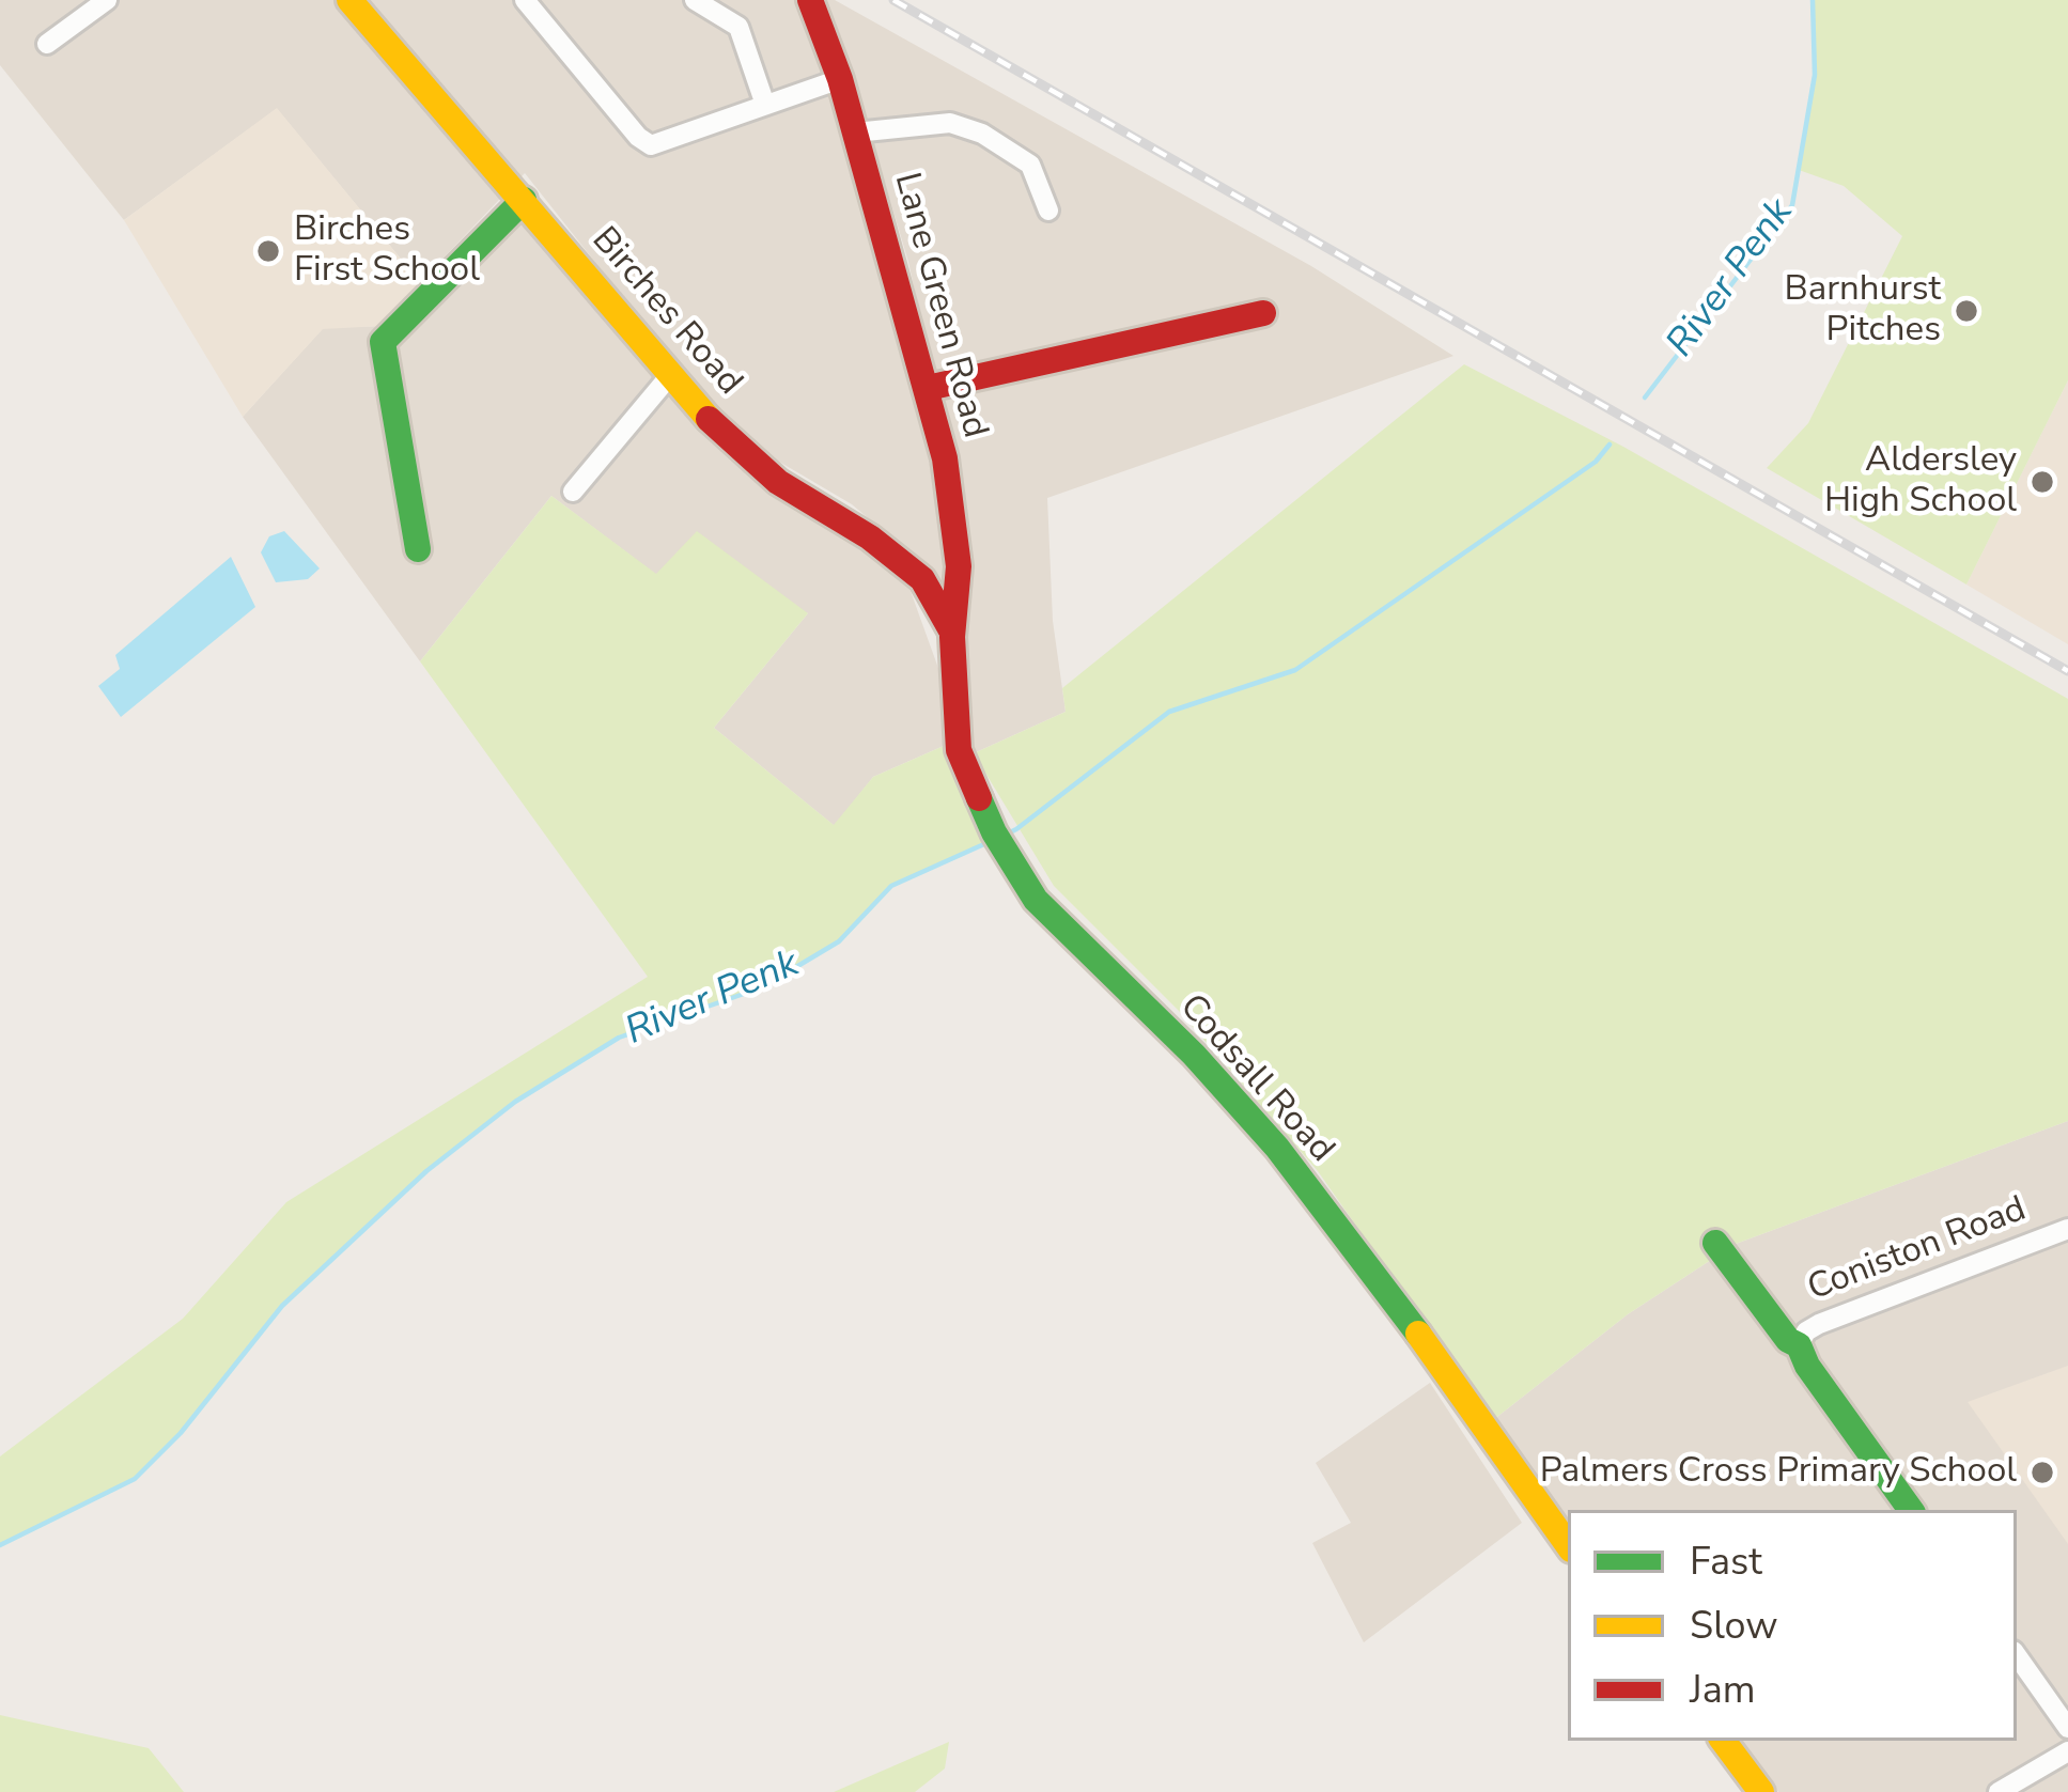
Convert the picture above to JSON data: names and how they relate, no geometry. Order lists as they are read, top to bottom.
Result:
{
  "streets": {
    "street": [
      "Lane Green Road",
      "Birches Road",
      "Codsall Road",
      "Coniston Road"
    ]
  },
  "crossings": [
    ["Lane Green Road", "Birches Road"],
    ["Lane Green Road", "Codsall Road"],
    ["Birches Road", "Codsall Road"]
  ],
  "water": ["River Penk"],
  "places": [
    "Birches First School",
    "Barnhurst Pitches",
    "Aldersley High School",
    "Palmers Cross Primary School"
  ],
  "legend": ["Fast", "Slow", "Jam"]
}
